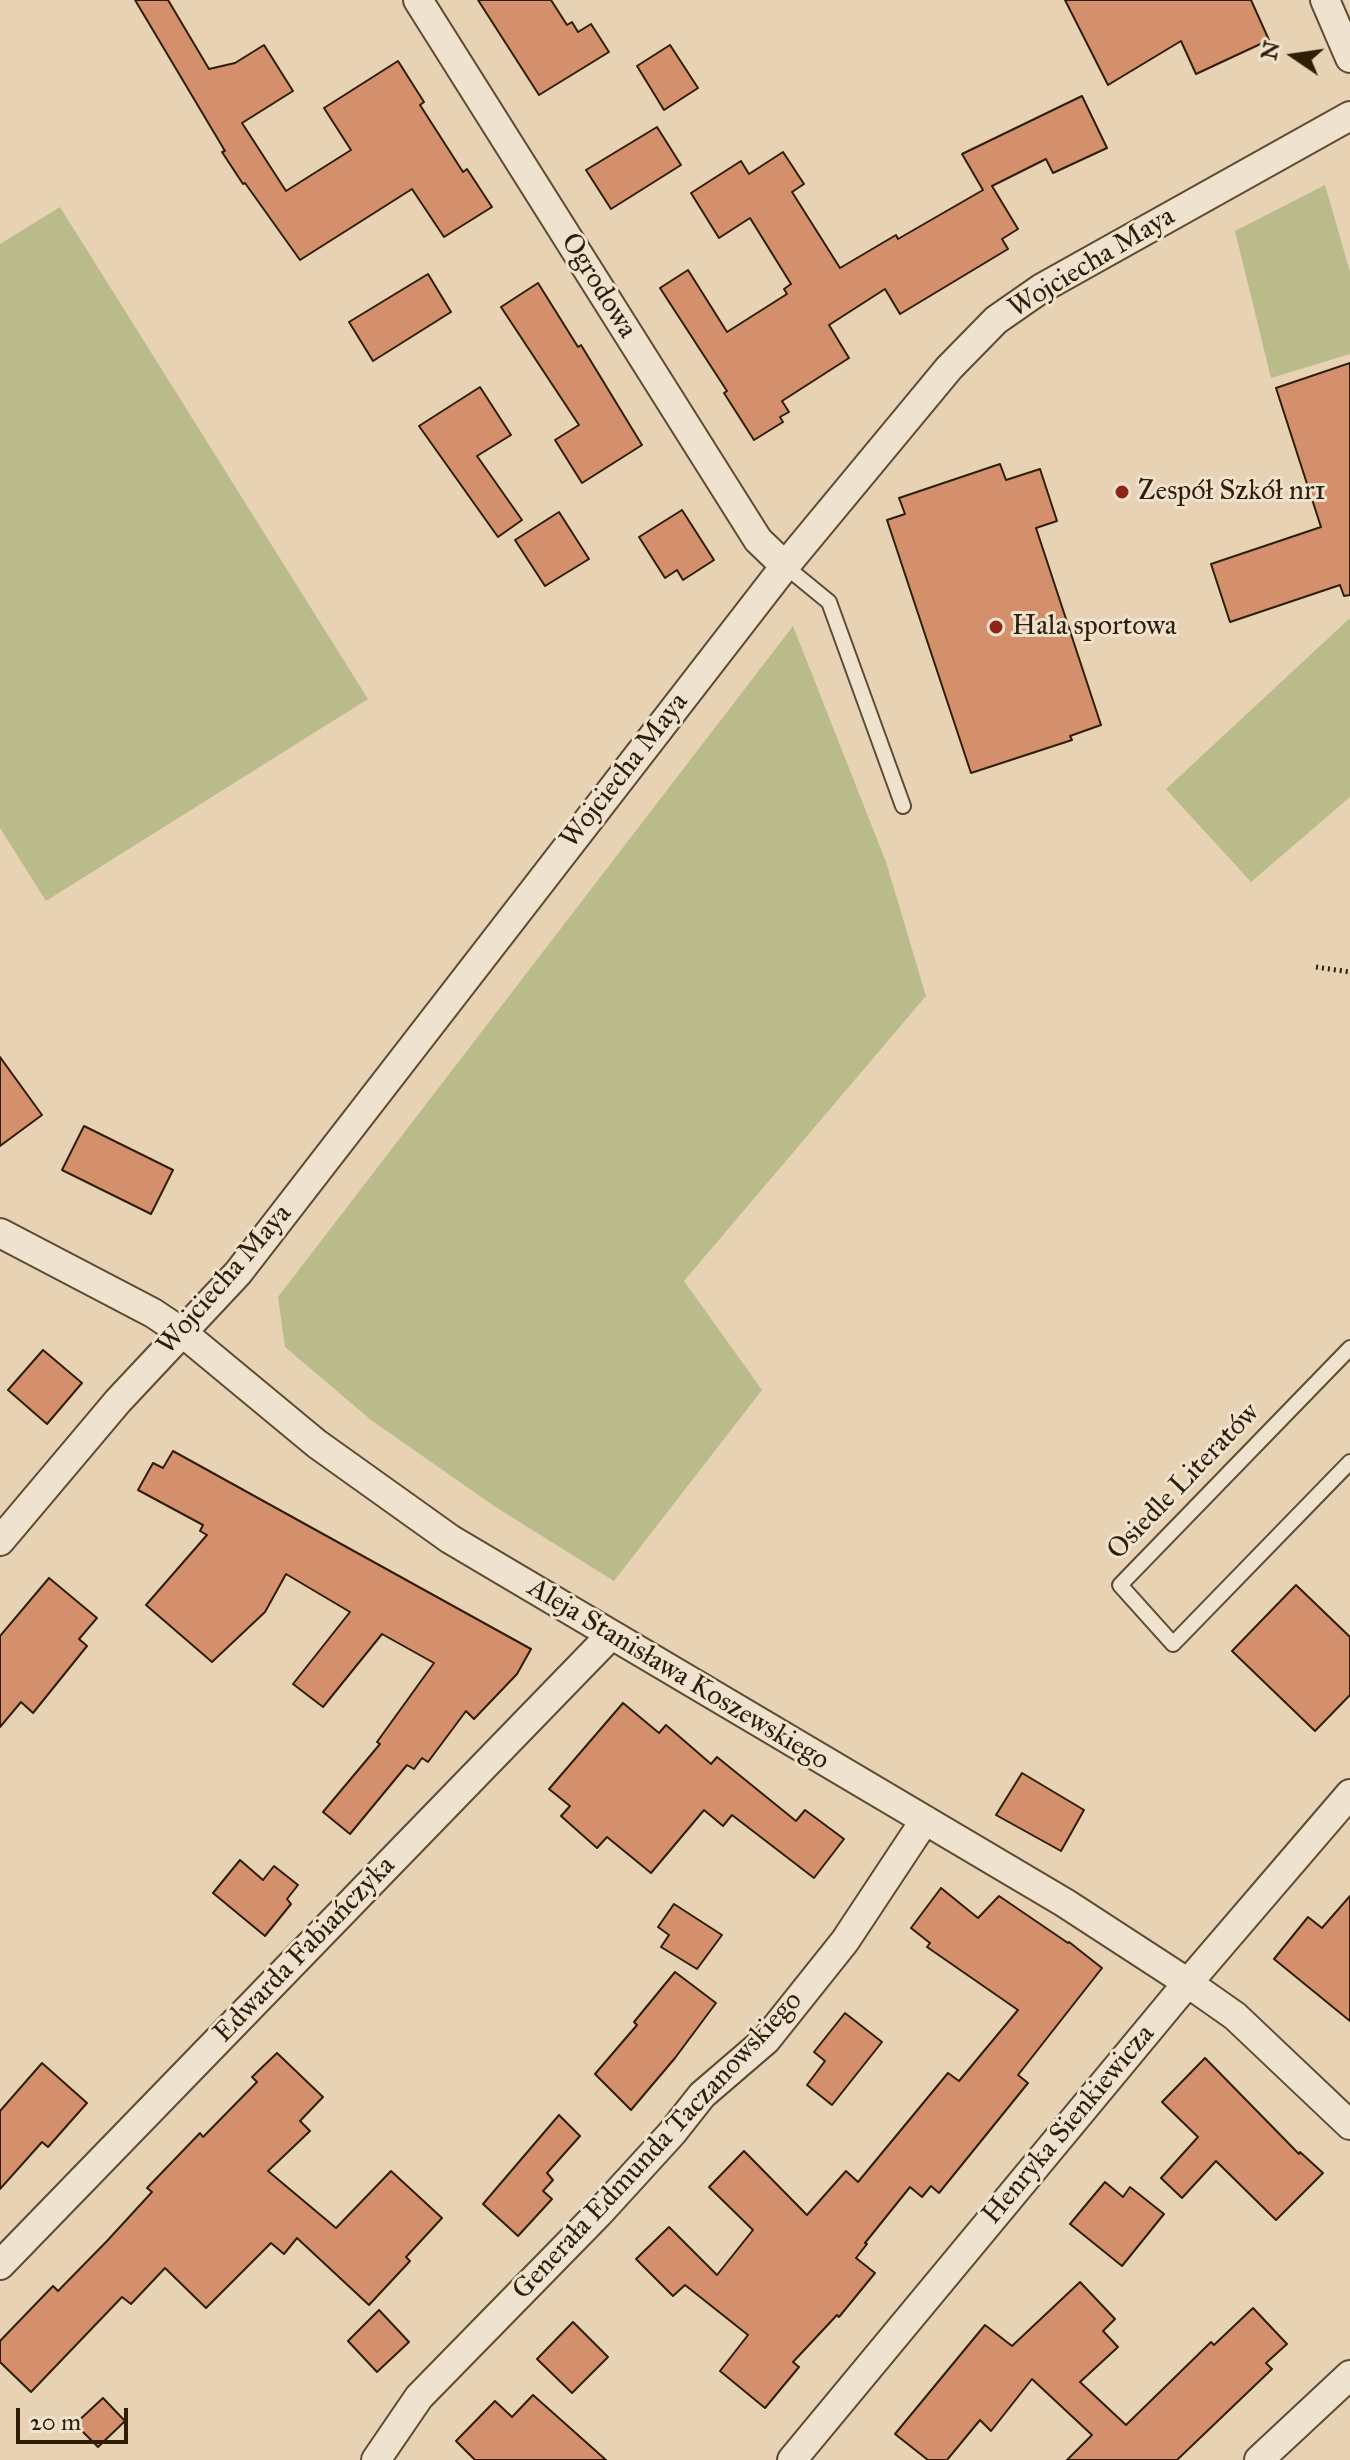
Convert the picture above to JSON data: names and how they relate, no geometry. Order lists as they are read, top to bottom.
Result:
{
  "streets": {
    "street": [
      "Wojciecha Maya",
      "Ogrodowa",
      "Aleja Stanisława Koszewskiego",
      "Edwarda Fabiańczyka",
      "Henryka Sienkiewicza",
      "Generała Edmunda Taczanowskiego"
    ],
    "lane": ["Osiedle Literatów"]
  },
  "crossings": [
    ["Wojciecha Maya", "Ogrodowa"],
    ["Wojciecha Maya", "Aleja Stanisława Koszewskiego"],
    ["Aleja Stanisława Koszewskiego", "Edwarda Fabiańczyka"],
    ["Aleja Stanisława Koszewskiego", "Henryka Sienkiewicza"],
    ["Aleja Stanisława Koszewskiego", "Generała Edmunda Taczanowskiego"]
  ],
  "places": ["Zespół Szkół nr1", "Hala sportowa"],
  "scale_bar": "20 m",
  "north": "left"
}
